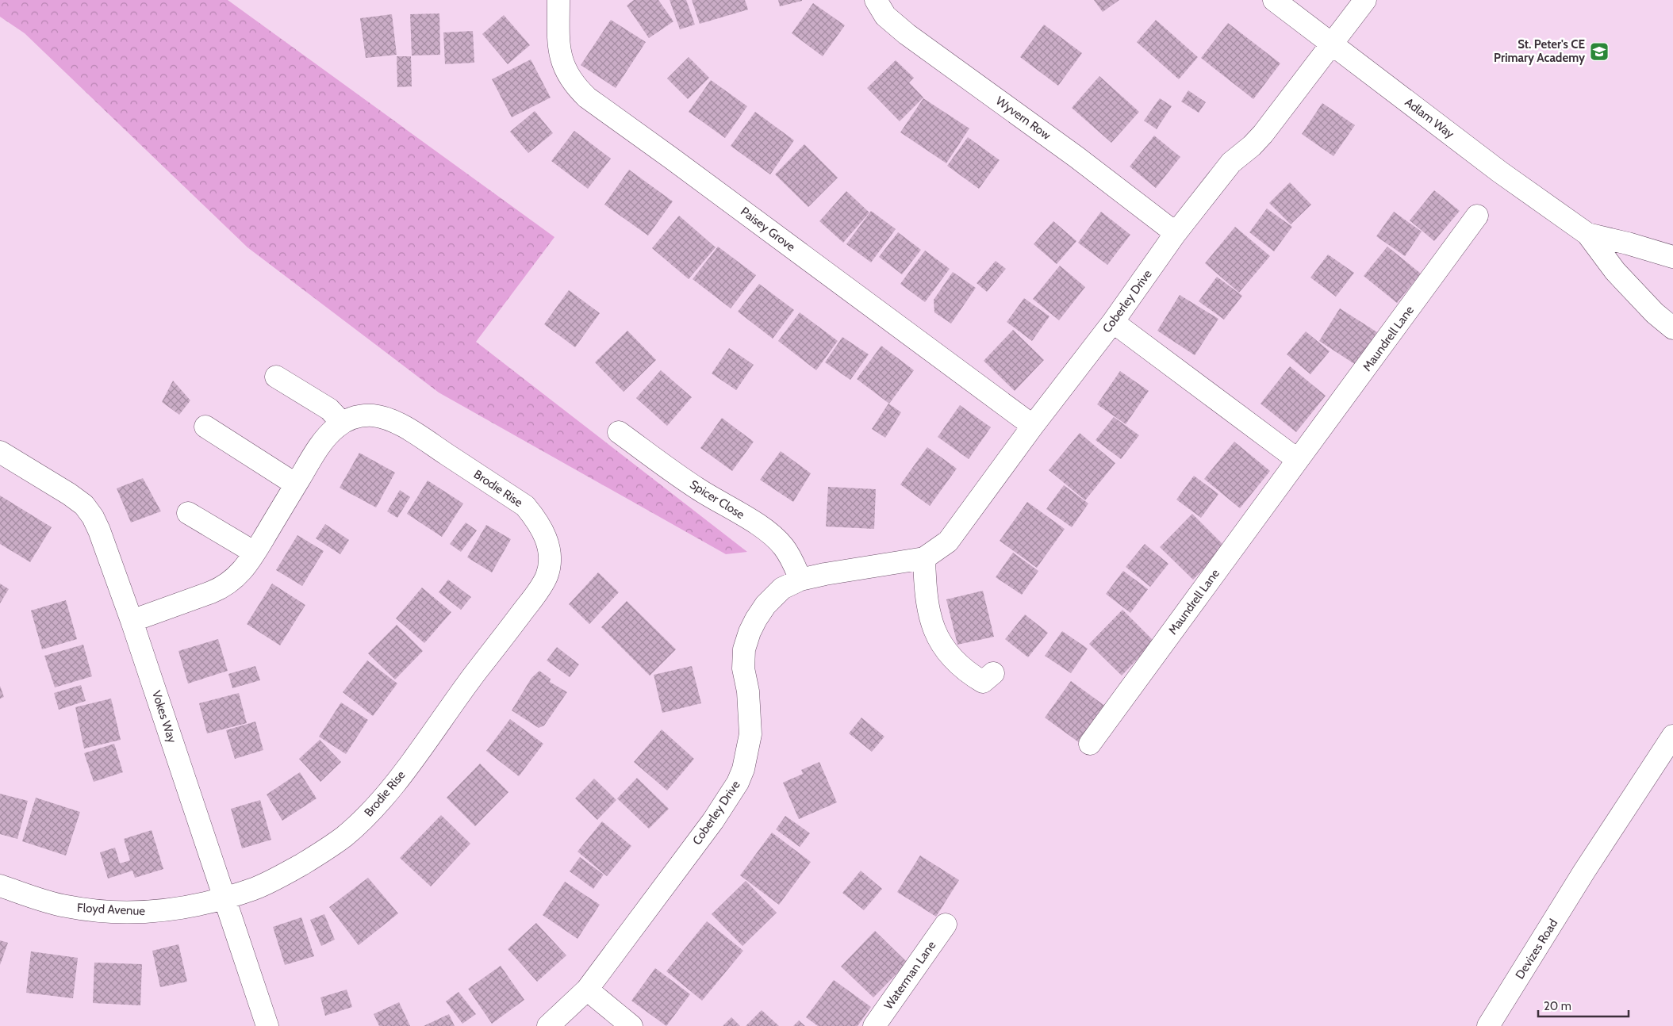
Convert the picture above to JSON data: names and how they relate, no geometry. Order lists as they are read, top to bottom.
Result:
{
  "streets": {
    "street": [
      "Wyvern Row",
      "Adlam Way",
      "Paisey Grove",
      "Coberley Drive",
      "Maundrell Lane",
      "Brodie Rise",
      "Spicer Close",
      "Vokes Way",
      "Floyd Avenue",
      "Devizes Road",
      "Waterman Lane"
    ]
  },
  "crossings": [
    ["Wyvern Row", "Coberley Drive"],
    ["Adlam Way", "Coberley Drive"],
    ["Paisey Grove", "Coberley Drive"],
    ["Coberley Drive", "Spicer Close"],
    ["Brodie Rise", "Vokes Way"],
    ["Brodie Rise", "Floyd Avenue"],
    ["Vokes Way", "Floyd Avenue"]
  ],
  "places": {
    "school or university": ["St. Peter's CE Primary Academy"]
  },
  "scale_bar": "20 m"
}
